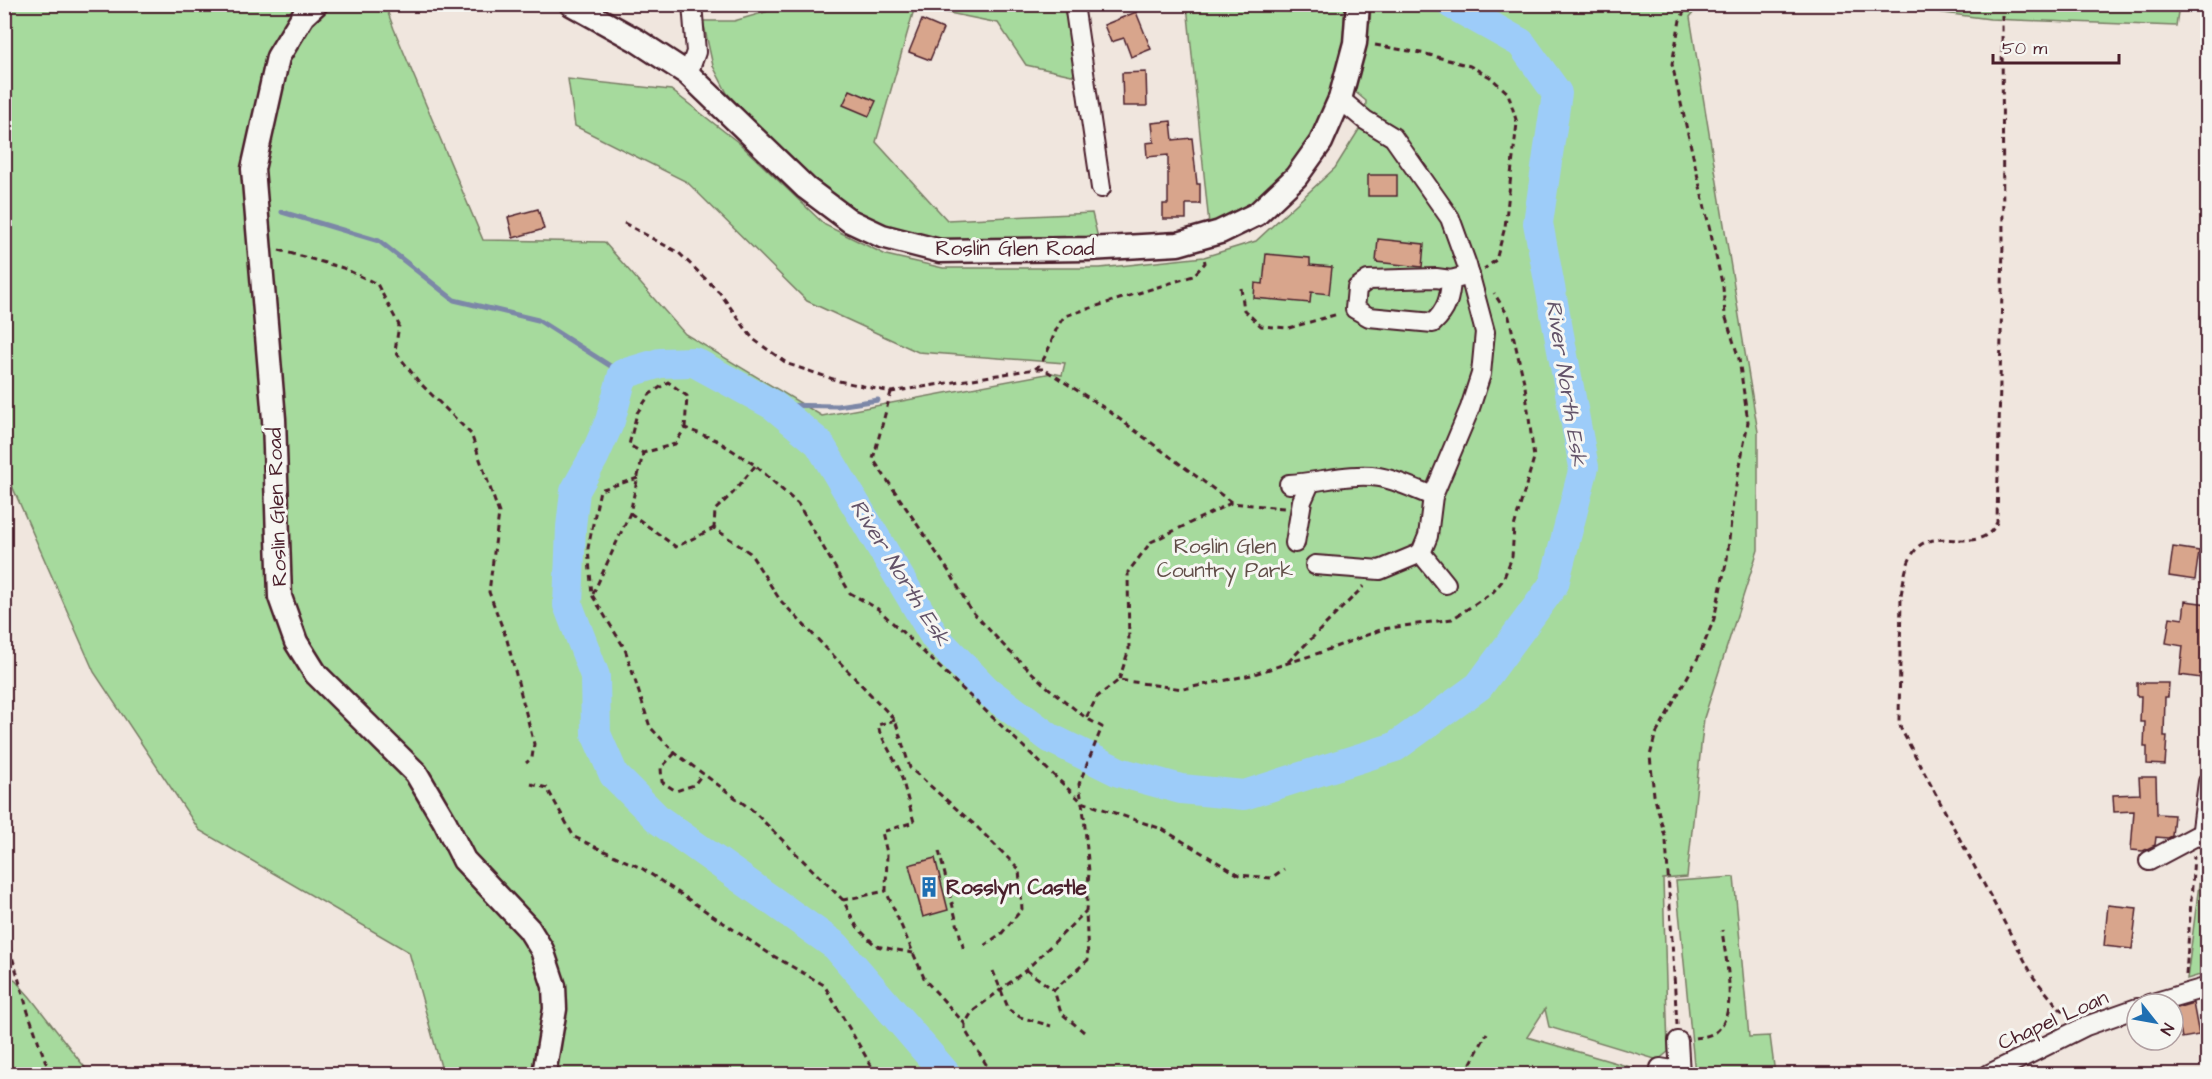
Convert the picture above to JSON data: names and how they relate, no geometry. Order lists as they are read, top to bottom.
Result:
{
  "streets": {
    "main road": ["Roslin Glen Road"],
    "street": ["Chapel Loan"]
  },
  "water": ["River North Esk"],
  "parks": ["Roslin Glen Country Park"],
  "places": {
    "building": ["Rosslyn Castle"]
  },
  "scale_bar": "50 m",
  "north": "bottom right"
}
